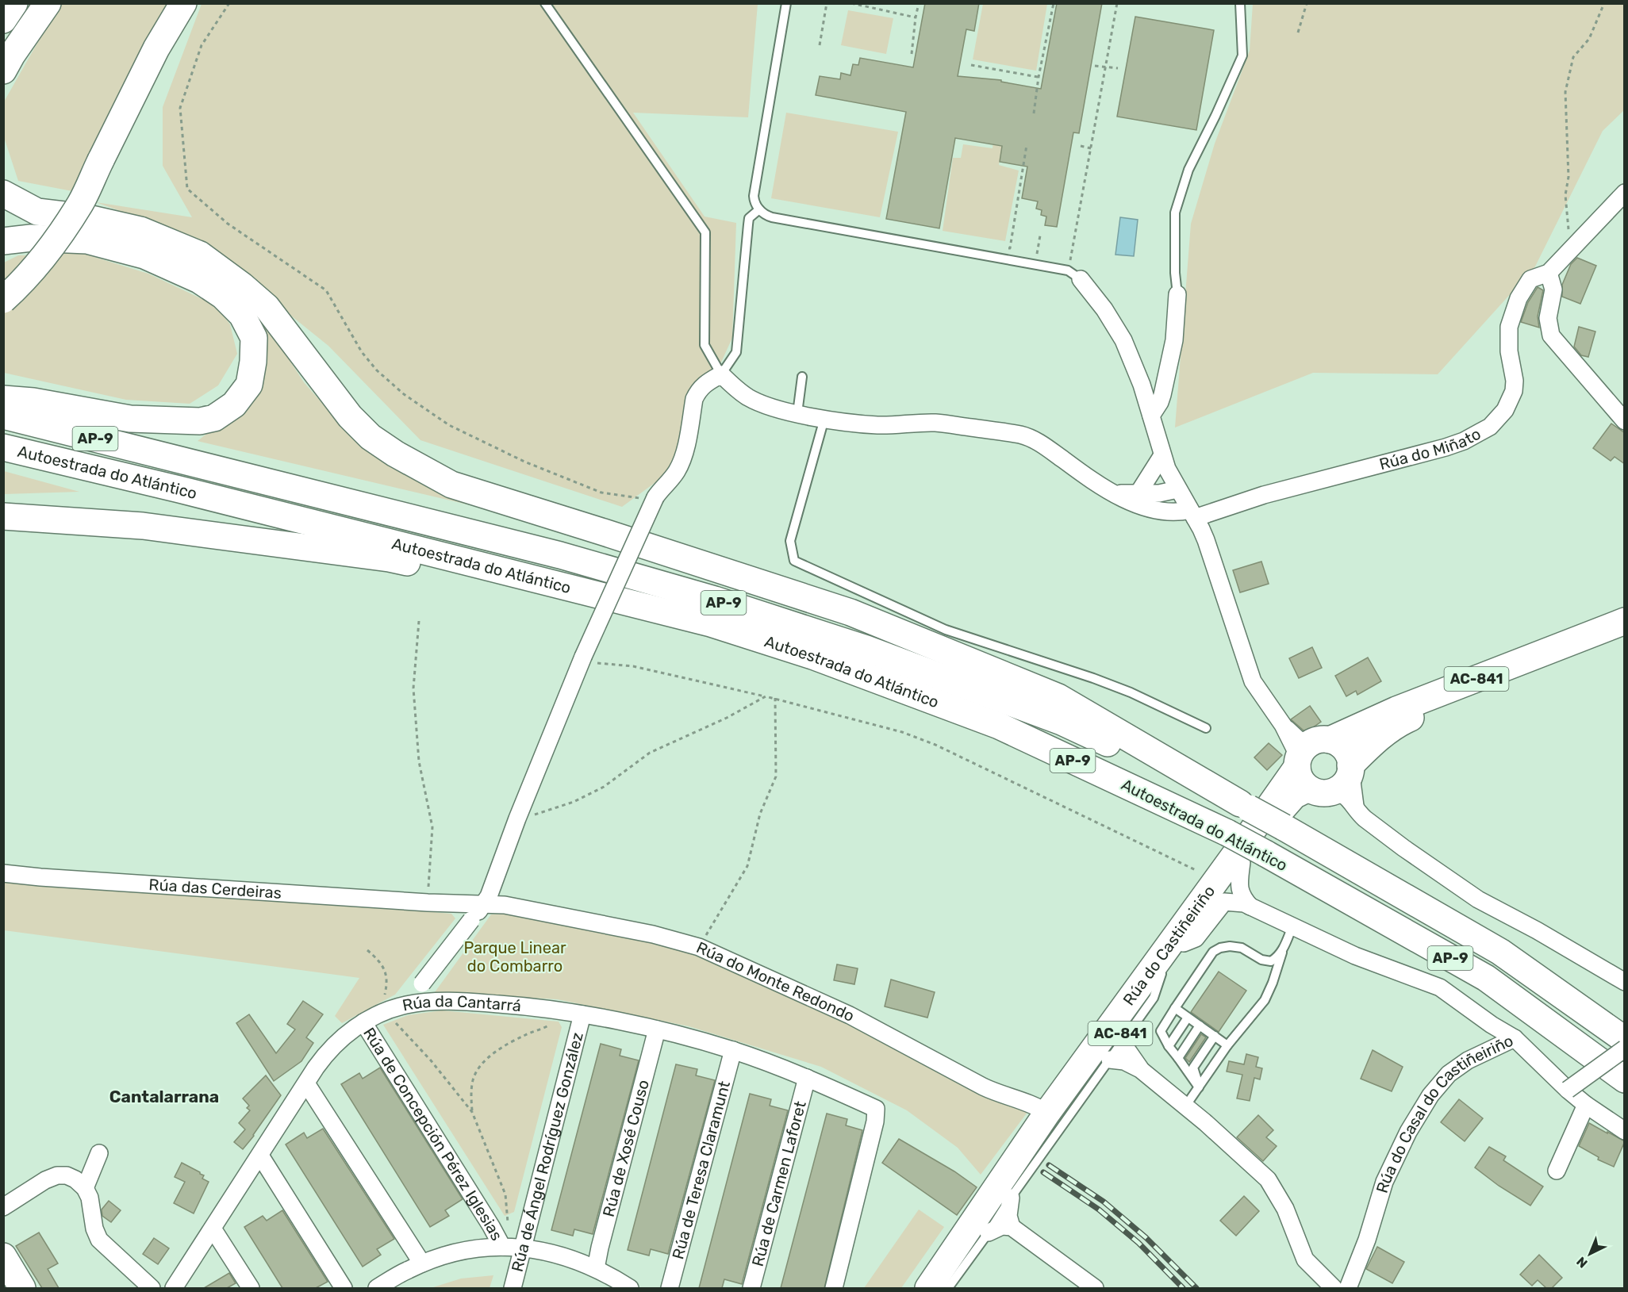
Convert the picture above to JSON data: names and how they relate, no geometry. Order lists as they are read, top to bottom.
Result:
{
  "streets": {
    "main road": [
      "AP-9",
      "Autoestrada do Atlántico",
      "AC-841",
      "Rúa do Castiñeiriño"
    ],
    "street": [
      "Rúa do Miñato",
      "Rúa das Cerdeiras",
      "Rúa do Monte Redondo",
      "Rúa da Cantarrá",
      "Rúa do Casal do Castiñeiriño",
      "Rúa de Concepción Pérez Iglesias",
      "Rúa de Xosé Couso",
      "Rúa de Ángel Rodríguez González",
      "Rúa de Teresa Claramunt",
      "Rúa de Carmen Laforet"
    ]
  },
  "crossings": [
    ["Autoestrada do Atlántico", "Rúa do Castiñeiriño"],
    ["AC-841", "Rúa do Castiñeiriño"],
    ["Rúa das Cerdeiras", "Rúa do Monte Redondo"],
    ["Rúa do Castiñeiriño", "Rúa do Monte Redondo"],
    ["Rúa da Cantarrá", "Rúa de Concepción Pérez Iglesias"],
    ["Rúa da Cantarrá", "Rúa de Xosé Couso"],
    ["Rúa da Cantarrá", "Rúa de Ángel Rodríguez González"],
    ["Rúa da Cantarrá", "Rúa de Teresa Claramunt"],
    ["Rúa da Cantarrá", "Rúa de Carmen Laforet"]
  ],
  "districts": ["Cantalarrana"],
  "parks": ["Parque Linear do Combarro"],
  "north": "bottom left"
}
